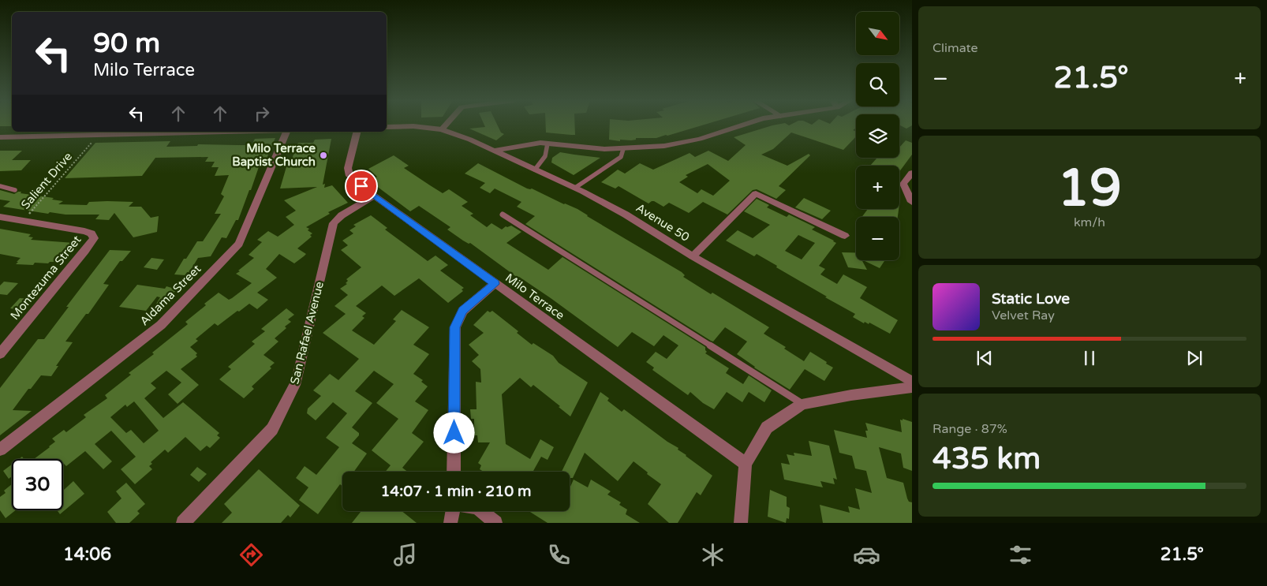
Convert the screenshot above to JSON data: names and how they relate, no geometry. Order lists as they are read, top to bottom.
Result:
{
  "streets": {
    "street": [
      "Avenue 50",
      "Montezuma Street",
      "Aldama Street",
      "Milo Terrace",
      "San Rafael Avenue"
    ],
    "path": ["Salient Drive"]
  },
  "crossings": [
    ["Salient Drive", "Montezuma Street"],
    ["Milo Terrace", "San Rafael Avenue"]
  ],
  "places": ["Milo Terrace Baptist Church"],
  "north": "bottom right",
  "page": {
    "tile": [
      "Climate",
      ["19", "km/h"],
      ["Range · 87%", "435 km"]
    ],
    "map_buttons": ["+", "−"],
    "turn": ["90 m", "Milo Terrace"],
    "heat": ["−", "21.5°", "+"],
    "song": ["Static Love", "Velvet Ray"],
    "limit": "30",
    "trip": "14:07 · 1 min · 210 m",
    "tabs": ["14:06", "21.5°"]
  }
}
